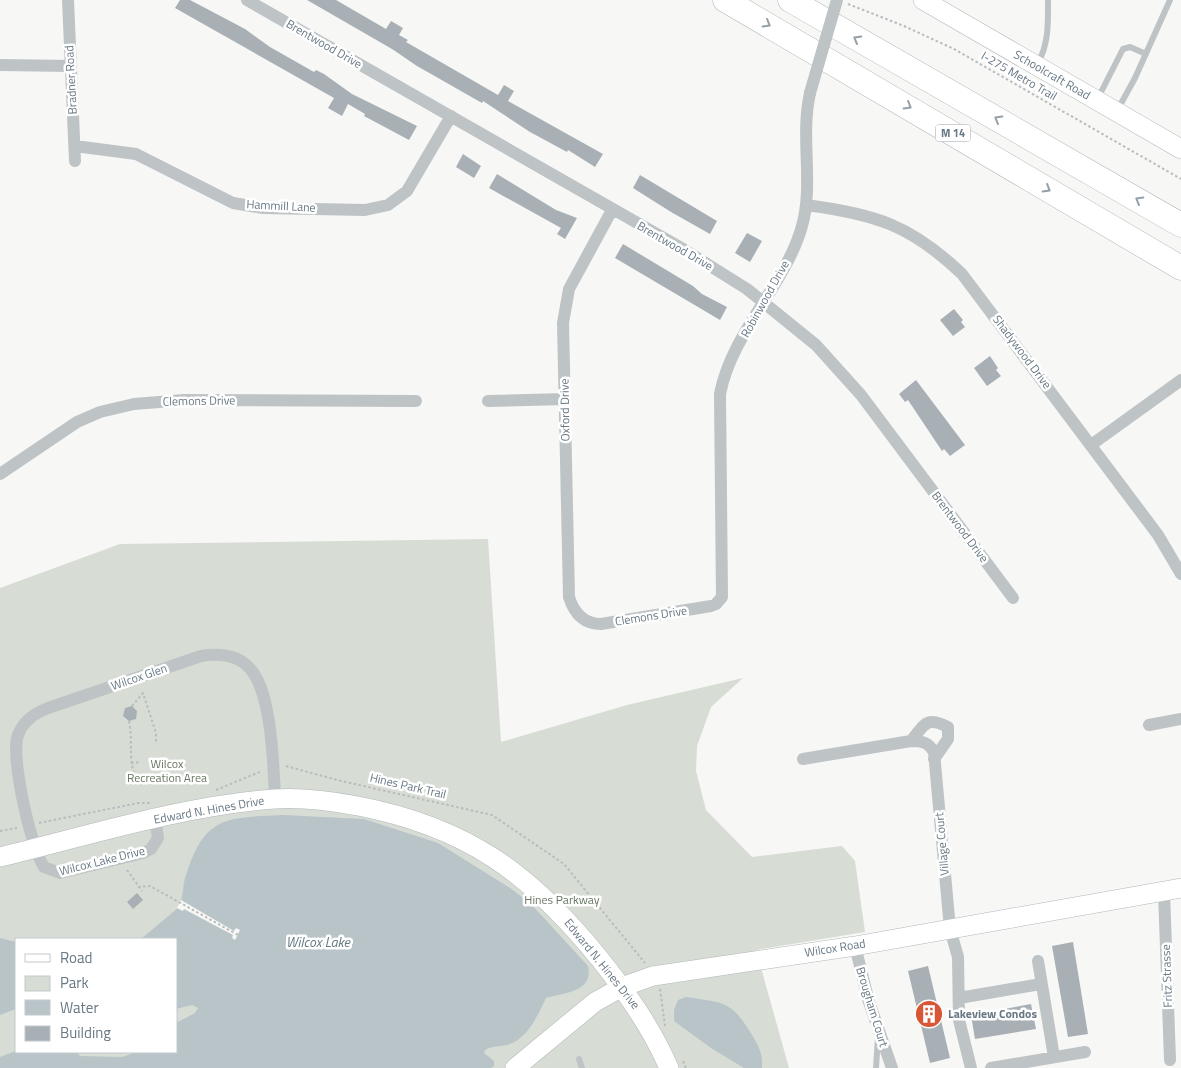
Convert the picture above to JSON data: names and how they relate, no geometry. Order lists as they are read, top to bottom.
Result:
{
  "streets": {
    "highway": ["M 14"],
    "street": [
      "Brentwood Drive",
      "Schoolcraft Road",
      "Bradner Road",
      "Hammill Lane",
      "Robinwood Drive",
      "Shadywood Drive",
      "Clemons Drive",
      "Oxford Drive",
      "Wilcox Glen",
      "Edward N. Hines Drive",
      "Village Court",
      "Wilcox Lake Drive",
      "Wilcox Road",
      "Fritz Strasse",
      "Brougham Court"
    ],
    "path": ["I-275 Metro Trail", "Hines Park Trail"]
  },
  "crossings": [
    ["Brentwood Drive", "Hammill Lane"],
    ["Brentwood Drive", "Robinwood Drive"],
    ["Brentwood Drive", "Oxford Drive"],
    ["Bradner Road", "Hammill Lane"],
    ["Robinwood Drive", "Shadywood Drive"],
    ["Robinwood Drive", "Clemons Drive"],
    ["Clemons Drive", "Oxford Drive"],
    ["Wilcox Glen", "Hines Park Trail"],
    ["Wilcox Glen", "Edward N. Hines Drive"],
    ["Wilcox Glen", "Wilcox Lake Drive"],
    ["Hines Park Trail", "Wilcox Road"],
    ["Edward N. Hines Drive", "Wilcox Lake Drive"],
    ["Edward N. Hines Drive", "Wilcox Road"],
    ["Village Court", "Wilcox Road"],
    ["Wilcox Road", "Fritz Strasse"],
    ["Wilcox Road", "Brougham Court"]
  ],
  "water": ["Wilcox Lake"],
  "parks": ["Wilcox Recreation Area", "Hines Parkway"],
  "places": {
    "building": ["Lakeview Condos"]
  },
  "legend": [
    "Road",
    "Park",
    "Water",
    "Building"
  ]
}
